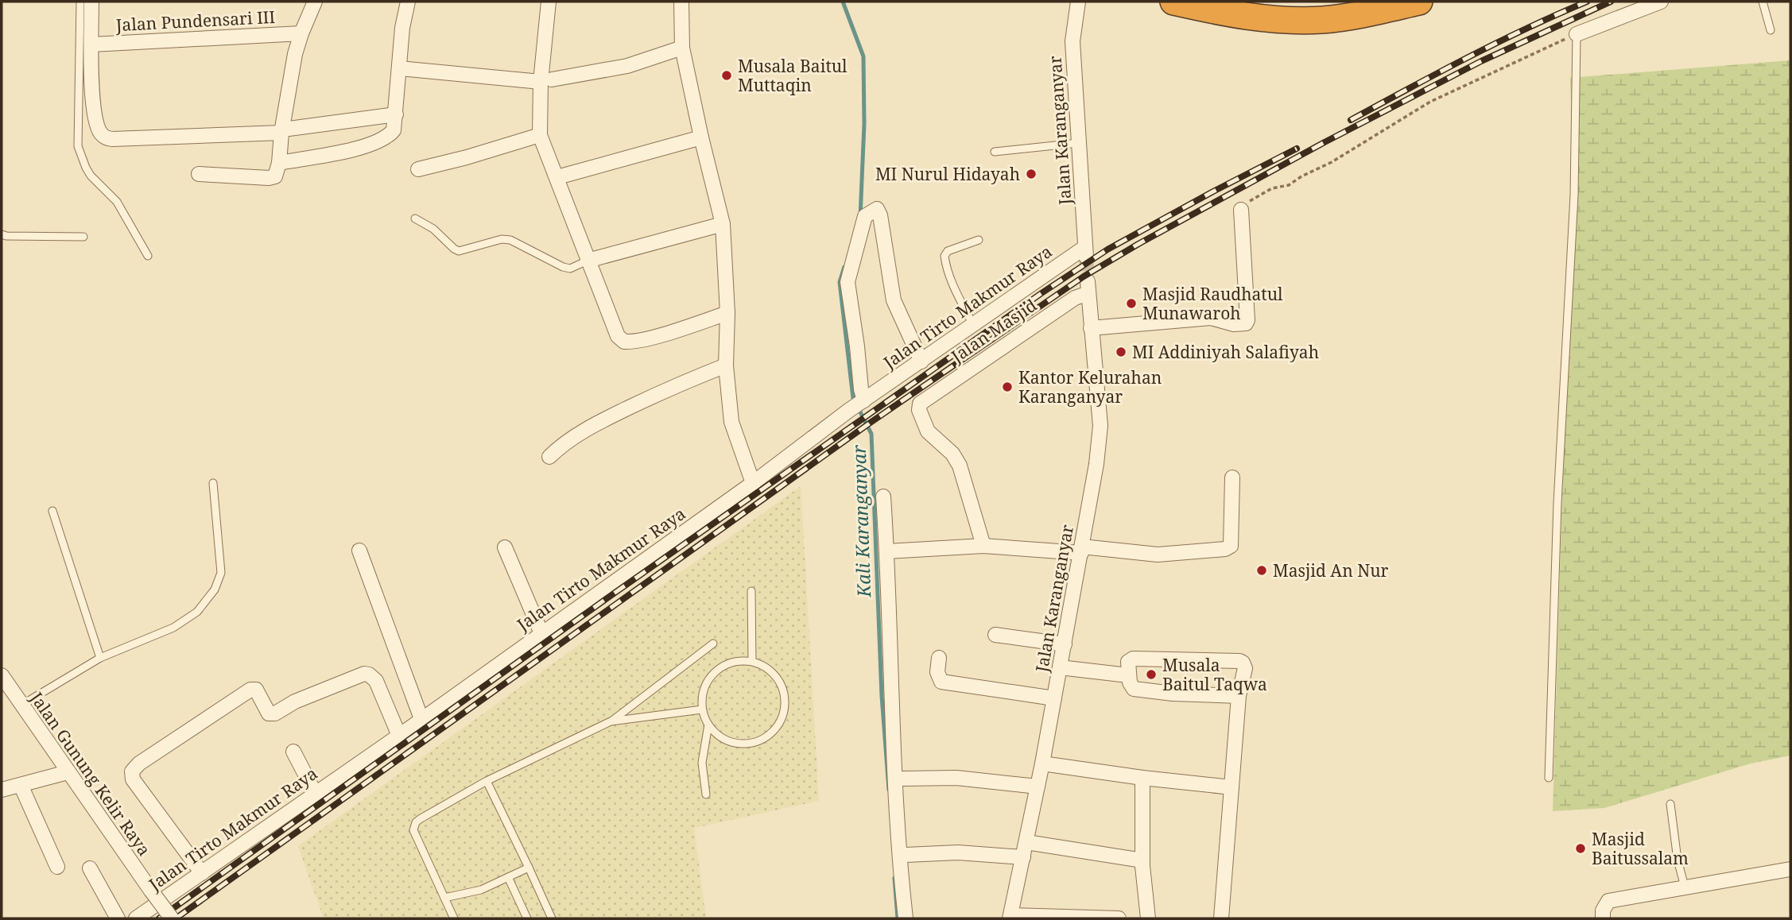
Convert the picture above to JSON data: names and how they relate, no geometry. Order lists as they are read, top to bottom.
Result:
{
  "streets": {
    "street": [
      "Jalan Pundensari III",
      "Jalan Karanganyar",
      "Jalan Tirto Makmur Raya",
      "Jalan Masjid",
      "Jalan Gunung Kelir Raya"
    ]
  },
  "crossings": [
    ["Jalan Karanganyar", "Jalan Tirto Makmur Raya"],
    ["Jalan Karanganyar", "Jalan Masjid"]
  ],
  "water": ["Kali Karanganyar"],
  "places": [
    "Musala Baitul Muttaqin",
    "MI Nurul Hidayah",
    "Masjid Raudhatul Munawaroh",
    "MI Addiniyah Salafiyah",
    "Kantor Kelurahan Karanganyar",
    "Masjid An Nur",
    "Musala Baitul Taqwa",
    "Masjid Baitussalam"
  ]
}
